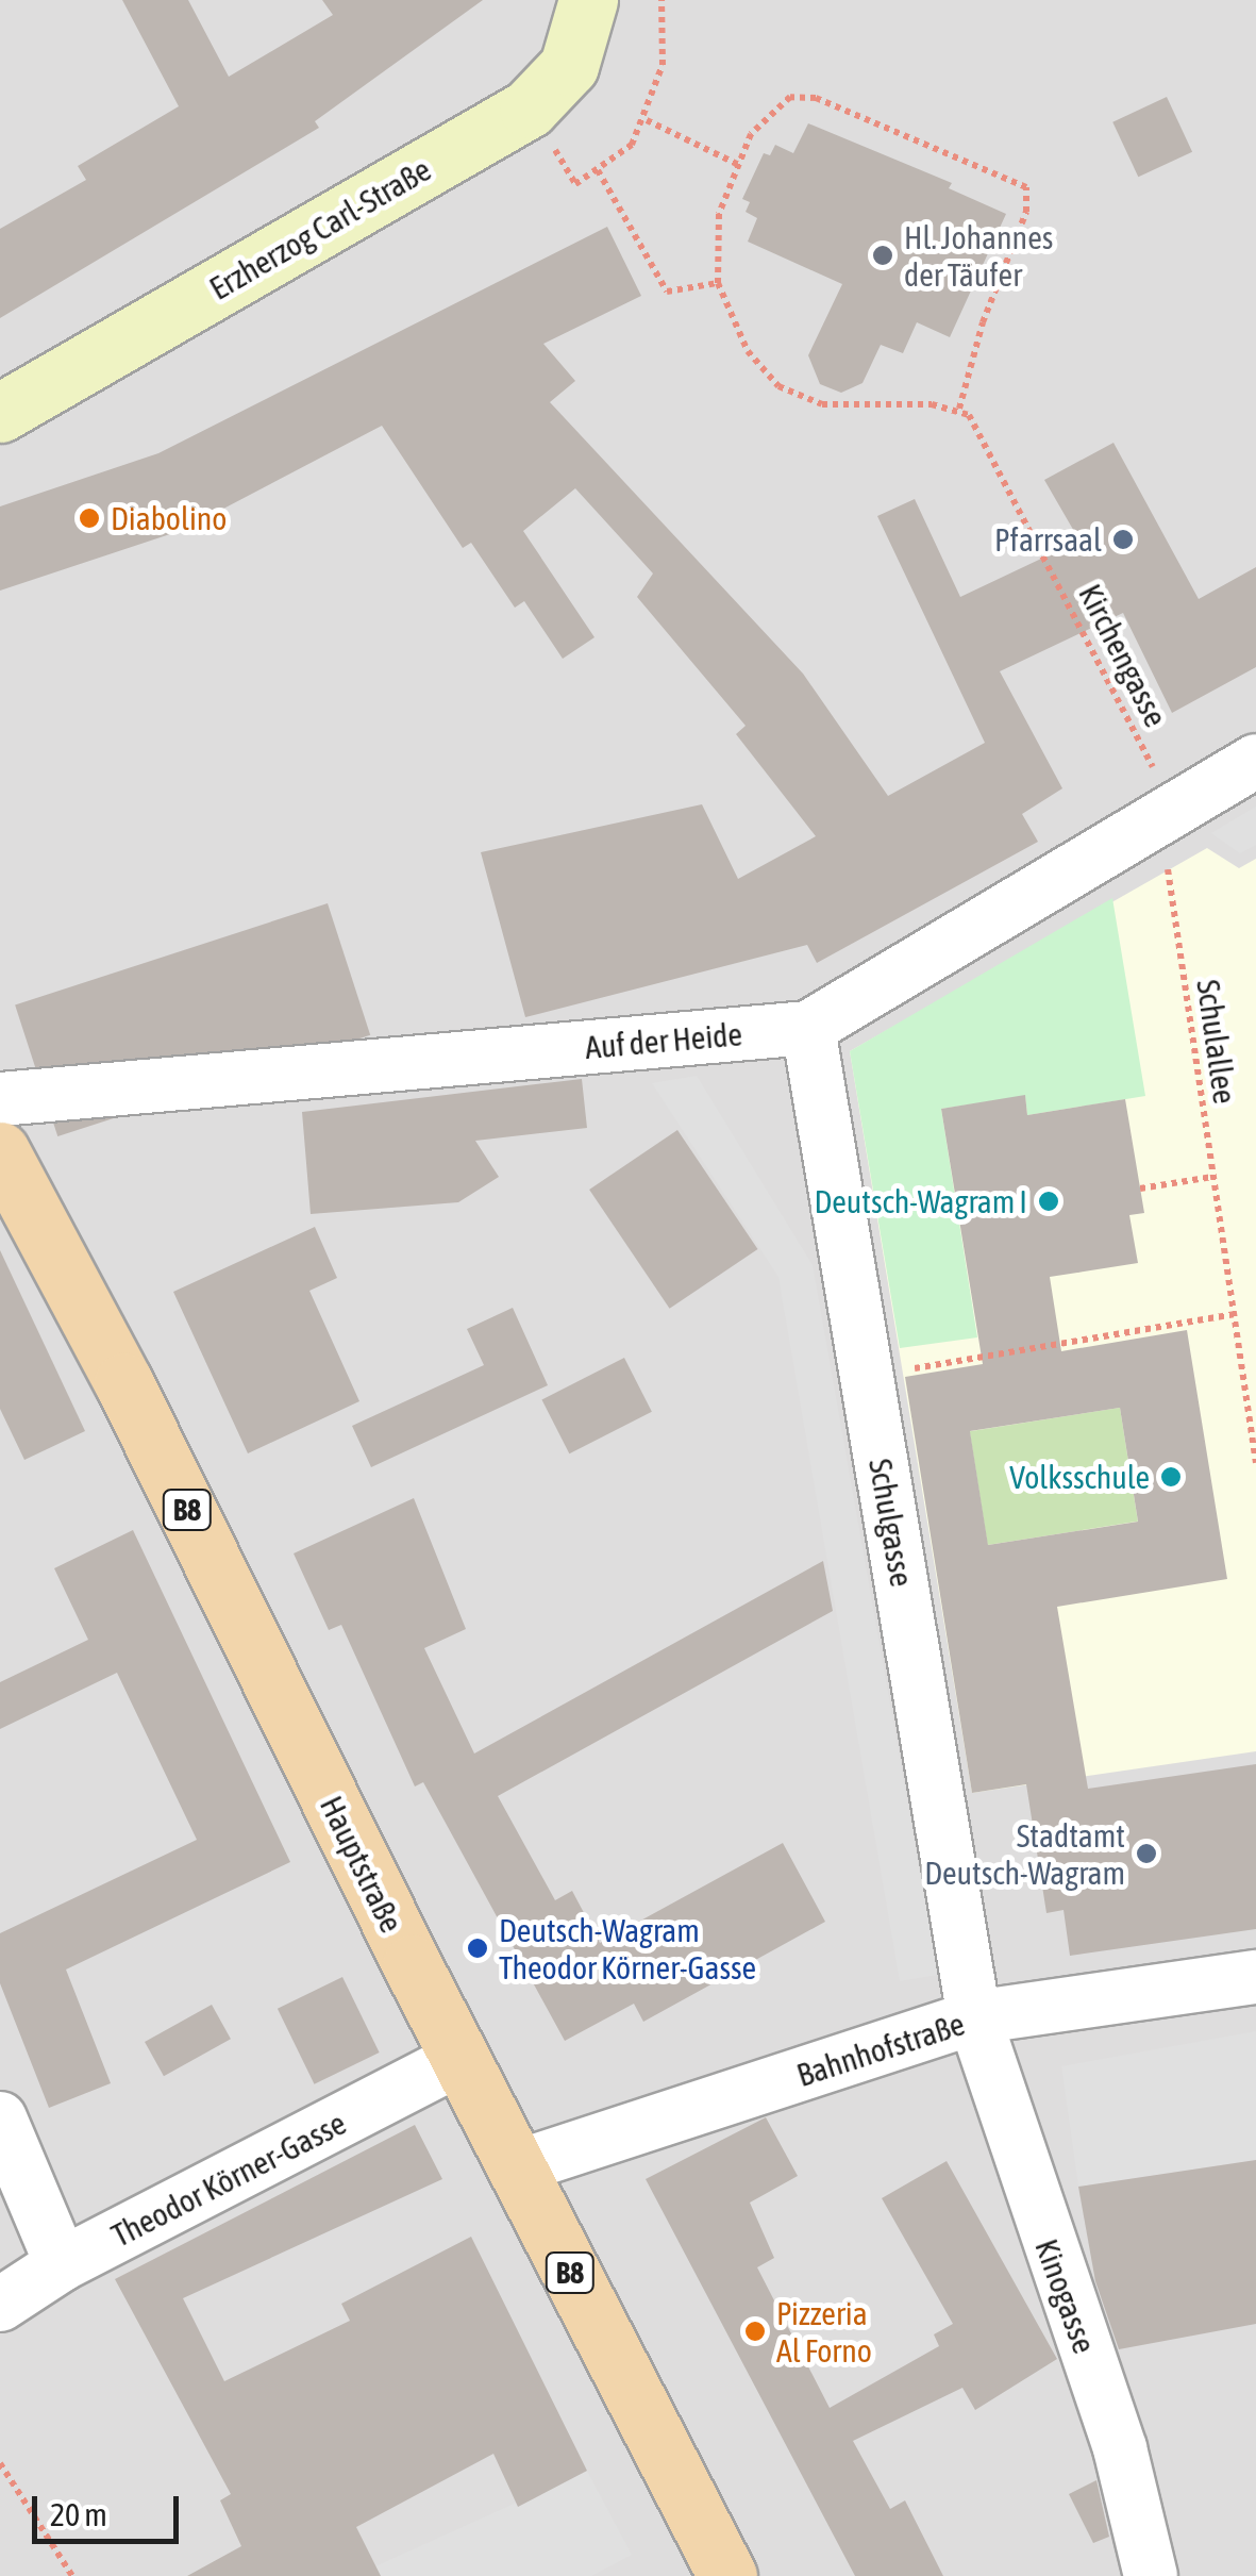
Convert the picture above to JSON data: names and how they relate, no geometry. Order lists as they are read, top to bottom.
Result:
{
  "streets": {
    "main road": ["Erzherzog Carl-Straße", "B8", "Hauptstraße"],
    "street": [
      "Auf der Heide",
      "Schulgasse",
      "Bahnhofstraße",
      "Theodor Körner-Gasse",
      "Kinogasse"
    ],
    "path": ["Kirchengasse", "Schulallee"]
  },
  "crossings": [
    ["Kirchengasse", "Auf der Heide"],
    ["Kirchengasse", "Schulallee"],
    ["Auf der Heide", "Schulallee"],
    ["Auf der Heide", "Schulgasse"],
    ["Schulgasse", "Bahnhofstraße"],
    ["Schulgasse", "Kinogasse"],
    ["Hauptstraße", "Bahnhofstraße"],
    ["Hauptstraße", "Theodor Körner-Gasse"],
    ["Bahnhofstraße", "Kinogasse"]
  ],
  "places": [
    "Hl. Johannes der Täufer",
    "Diabolino",
    "Pfarrsaal",
    "Deutsch-Wagram I",
    "Volksschule",
    "Stadtamt Deutsch-Wagram",
    "Deutsch-Wagram Theodor Körner-Gasse",
    "Pizzeria Al Forno"
  ],
  "scale_bar": "20 m"
}
